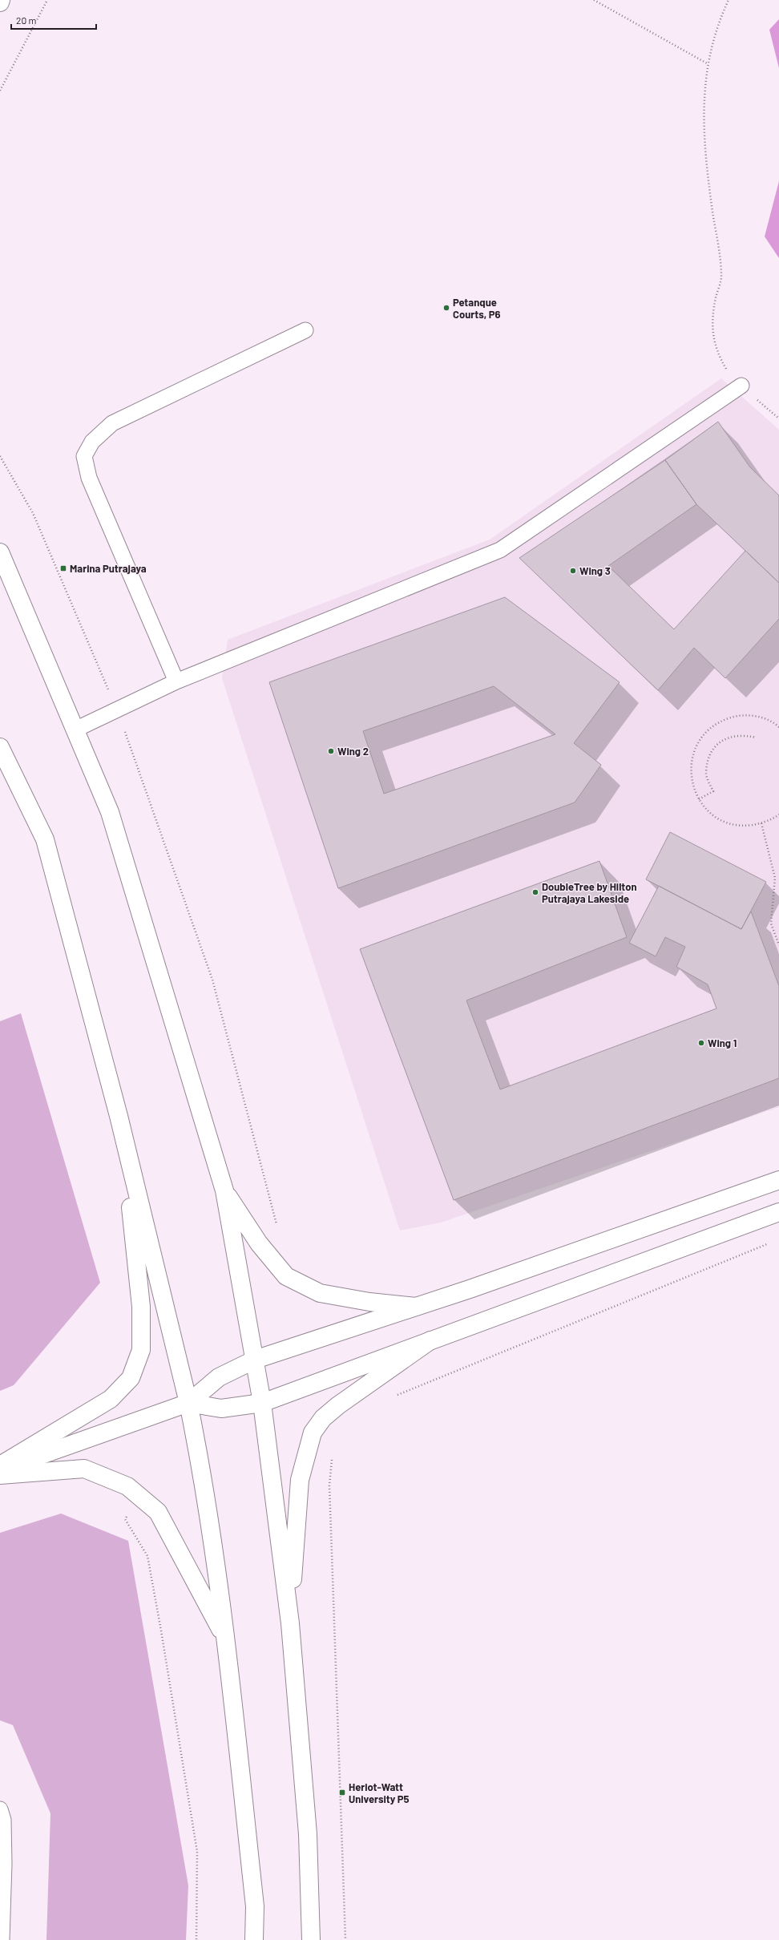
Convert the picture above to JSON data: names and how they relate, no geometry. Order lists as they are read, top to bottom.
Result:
{
  "places": {
    "other": [
      "Petanque Courts, P6",
      "Wing 3",
      "Wing 2",
      "DoubleTree by Hilton Putrajaya Lakeside",
      "Wing 1"
    ],
    "transit": ["Marina Putrajaya", "Heriot-Watt University P5"]
  },
  "scale_bar": "20 m"
}
